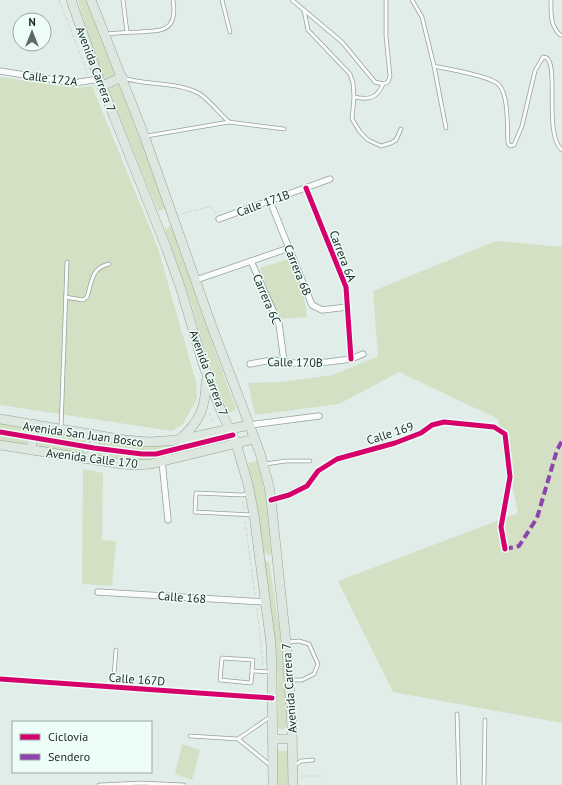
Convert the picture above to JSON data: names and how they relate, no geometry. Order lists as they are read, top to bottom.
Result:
{
  "streets": {
    "main road": ["Avenida Carrera 7", "Avenida Calle 170"],
    "street": [
      "Calle 172A",
      "Calle 171B",
      "Carrera 6A",
      "Carrera 6B",
      "Carrera 6C",
      "Calle 170B",
      "Calle 169",
      "Calle 168",
      "Calle 167D"
    ],
    "cycle path": ["Avenida San Juan Bosco"]
  },
  "crossings": [
    ["Avenida Carrera 7", "Calle 172A"],
    ["Avenida Carrera 7", "Calle 170B"],
    ["Avenida Carrera 7", "Calle 169"],
    ["Avenida Carrera 7", "Avenida Calle 170"],
    ["Avenida Carrera 7", "Calle 168"],
    ["Avenida Carrera 7", "Calle 167D"],
    ["Calle 171B", "Carrera 6A"],
    ["Calle 171B", "Carrera 6B"],
    ["Carrera 6A", "Carrera 6B"],
    ["Carrera 6A", "Calle 170B"],
    ["Carrera 6C", "Calle 170B"]
  ],
  "legend": ["Ciclovía", "Sendero"],
  "north": "top"
}
